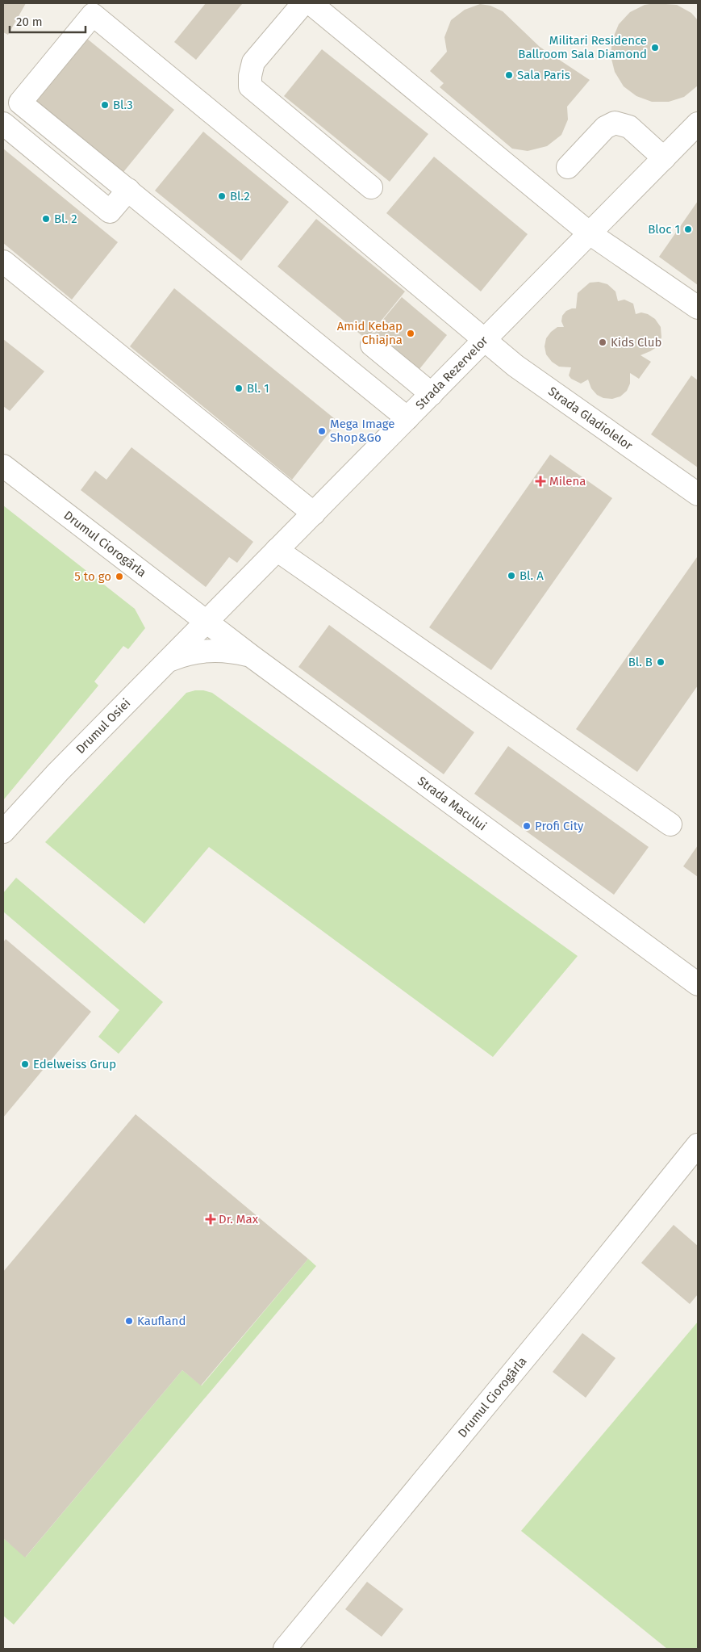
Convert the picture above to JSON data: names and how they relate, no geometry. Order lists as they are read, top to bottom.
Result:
{
  "streets": {
    "street": [
      "Strada Rezervelor",
      "Strada Gladiolelor",
      "Drumul Ciorogârla",
      "Drumul Osiei",
      "Strada Macului"
    ]
  },
  "crossings": [
    ["Strada Rezervelor", "Strada Gladiolelor"],
    ["Strada Rezervelor", "Drumul Ciorogârla"],
    ["Strada Rezervelor", "Drumul Osiei"],
    ["Strada Rezervelor", "Strada Macului"],
    ["Drumul Ciorogârla", "Drumul Osiei"],
    ["Drumul Ciorogârla", "Strada Macului"],
    ["Drumul Osiei", "Strada Macului"]
  ],
  "places": {
    "other": [
      "Militari Residence Ballroom Sala Diamond",
      "Sala Paris",
      "Bl.3",
      "Bl.2",
      "Bl. 2",
      "Bloc 1",
      "Amid Kebap Chiajna",
      "Kids Club",
      "Bl. 1",
      "Mega Image Shop&Go",
      "Bl. A",
      "5 to go",
      "Bl. B",
      "Profi City",
      "Edelweiss Grup",
      "Kaufland"
    ],
    "health": ["Milena", "Dr. Max"]
  },
  "scale_bar": "20 m"
}
